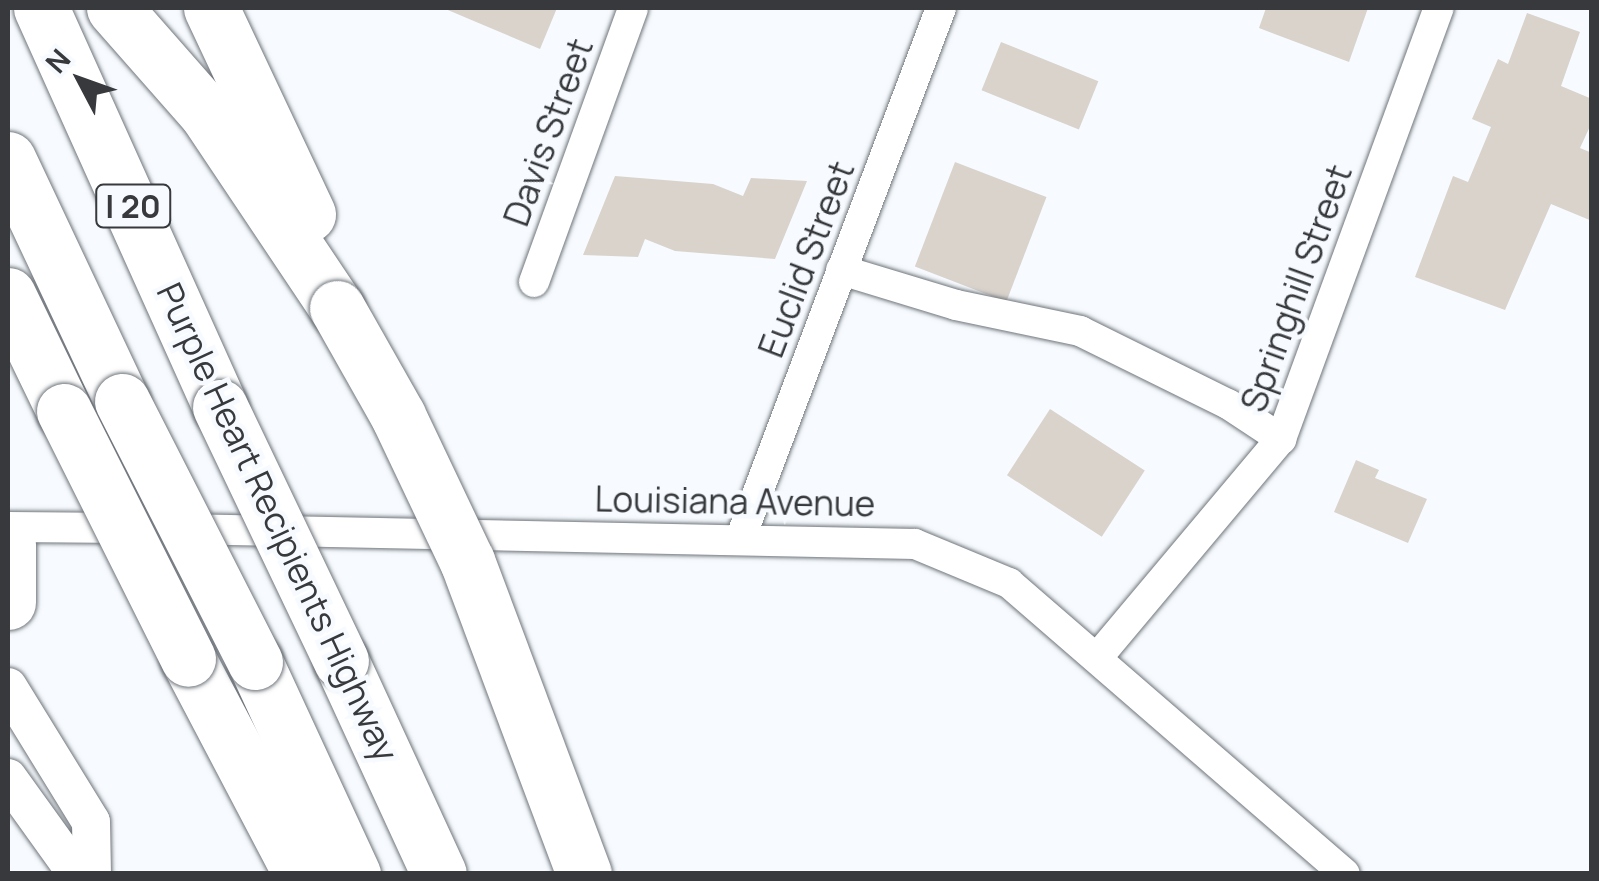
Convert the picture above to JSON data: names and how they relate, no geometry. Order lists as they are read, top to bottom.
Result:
{
  "streets": {
    "highway": ["I 20", "Purple Heart Recipients Highway"],
    "street": [
      "Davis Street",
      "Euclid Street",
      "Springhill Street",
      "Louisiana Avenue"
    ]
  },
  "crossings": [
    ["Euclid Street", "Louisiana Avenue"],
    ["Springhill Street", "Louisiana Avenue"]
  ],
  "north": "top left"
}
